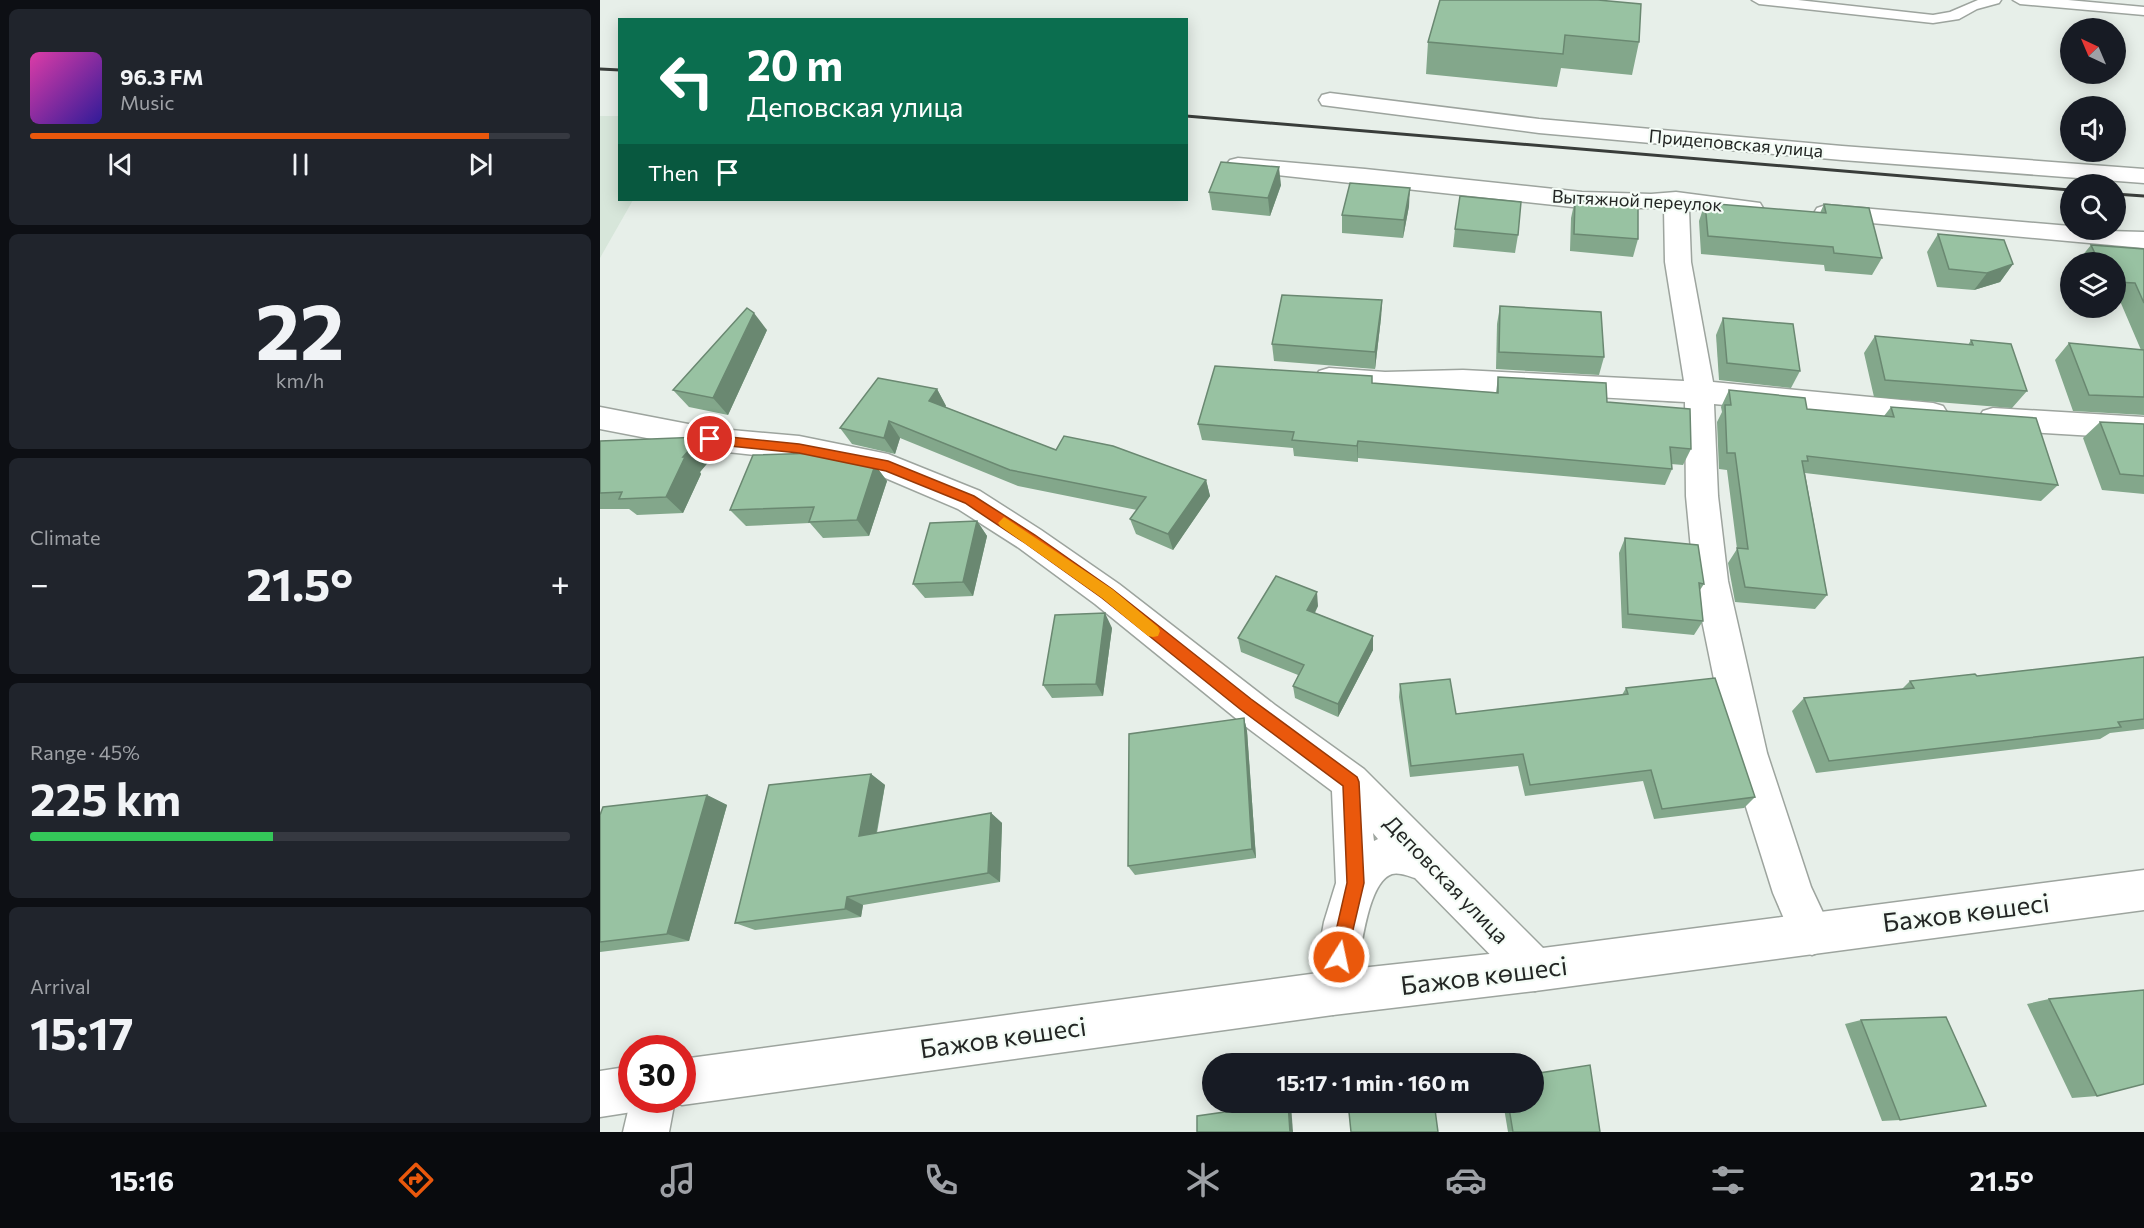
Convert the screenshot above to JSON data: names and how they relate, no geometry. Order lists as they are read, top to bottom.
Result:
{
  "streets": {
    "street": [
      "Придеповская улица",
      "Вытяжной переулок",
      "Деповская улица",
      "Бажов көшесі"
    ]
  },
  "crossings": [
    ["Деповская улица", "Бажов көшесі"]
  ],
  "north": "top left",
  "page": {
    "turn": ["20 m", "Деповская улица"],
    "song": ["96.3 FM", "Music"],
    "then": "Then",
    "tile": [
      ["22", "km/h"],
      "Climate",
      ["Range · 45%", "225 km"],
      ["Arrival", "15:17"]
    ],
    "heat": ["−", "21.5°", "+"],
    "limit": "30",
    "trip": "15:17 · 1 min · 160 m",
    "tabs": ["15:16", "21.5°"]
  }
}
